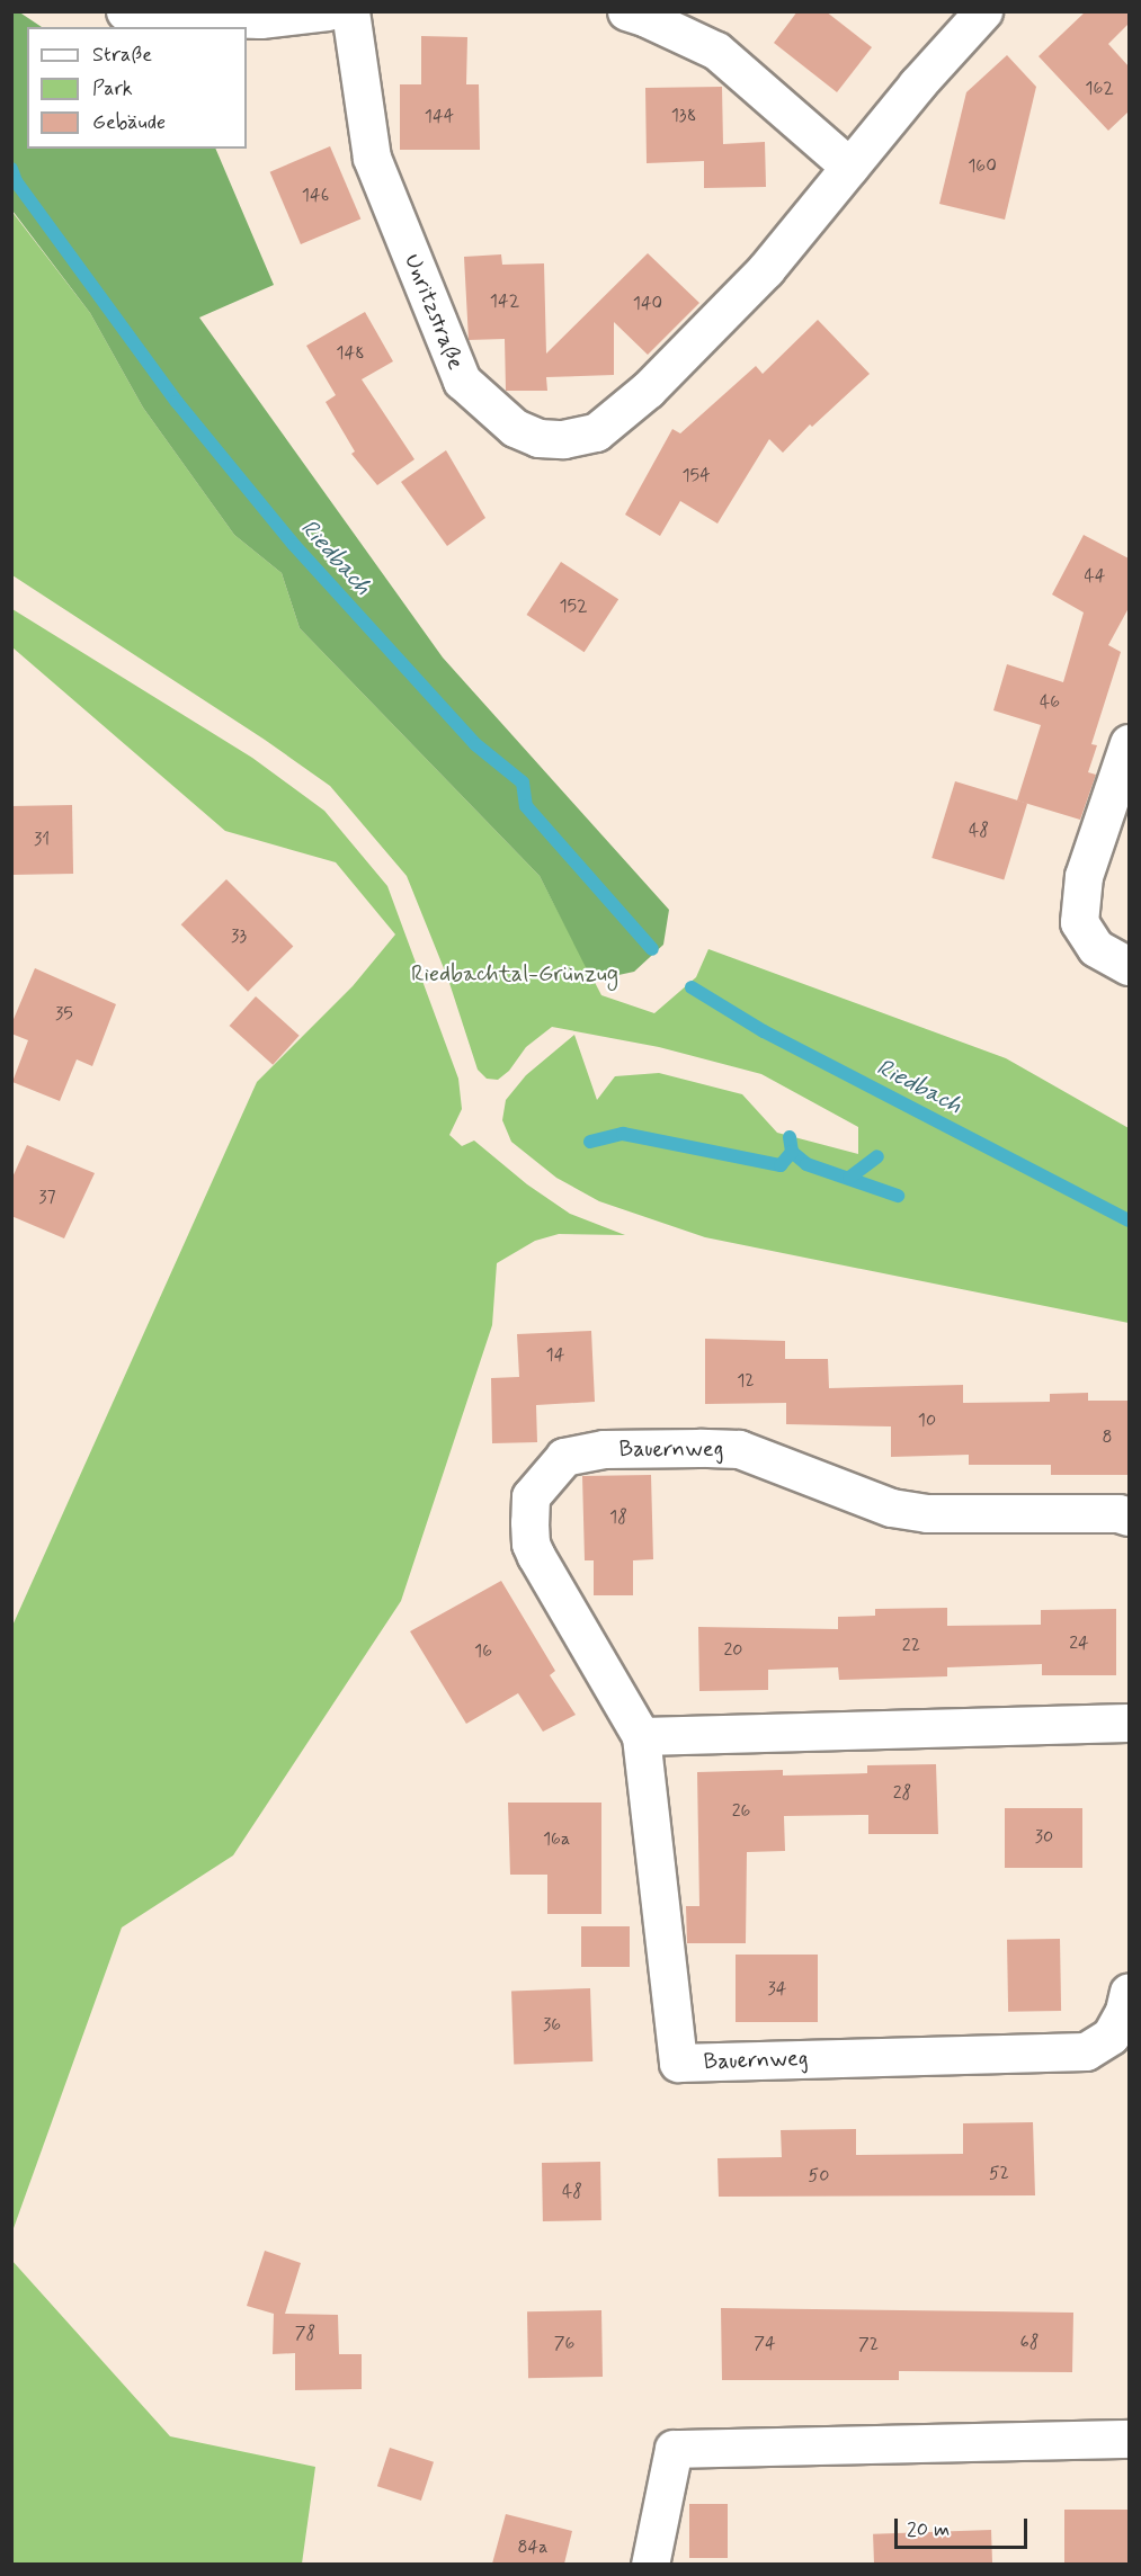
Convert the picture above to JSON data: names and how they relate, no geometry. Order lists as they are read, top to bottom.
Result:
{
  "streets": {
    "street": ["Unritzstraße", "Bauernweg"]
  },
  "water": ["Riedbach"],
  "parks": ["Riedbachtal-Grünzug"],
  "house_numbers": [
    "162",
    "138",
    "144",
    "160",
    "146",
    "142",
    "140",
    "148",
    "154",
    "44",
    "152",
    "46",
    "48",
    "31",
    "33",
    "35",
    "37",
    "14",
    "12",
    "10",
    "8",
    "18",
    "24",
    "22",
    "20",
    "16",
    "28",
    "26",
    "30",
    "16a",
    "34",
    "36",
    "52",
    "50",
    "48",
    "78",
    "68",
    "76",
    "74",
    "72",
    "84a"
  ],
  "legend": ["Straße", "Park", "Gebäude"],
  "scale_bar": "20 m"
}
